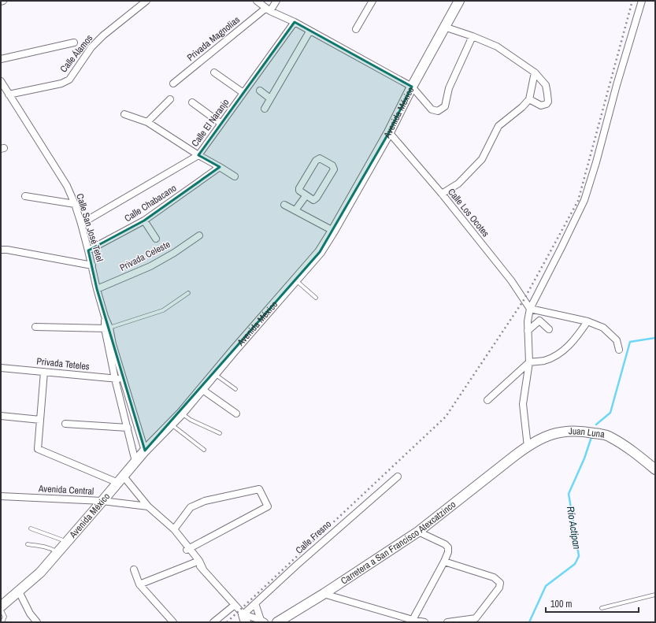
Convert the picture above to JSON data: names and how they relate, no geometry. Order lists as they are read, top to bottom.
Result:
{
  "streets": {
    "main road": ["Avenida México", "Juan Luna", "Carretera a San Francisco Atexcatzinco"],
    "street": [
      "Privada Magnolias",
      "Calle Álamos",
      "Calle El Naranjo",
      "Calle Chabacano",
      "Calle Los Ocotes",
      "Calle San José Tetel",
      "Privada Celeste",
      "Privada Teteles",
      "Avenida Central",
      "Calle Fresno"
    ]
  },
  "crossings": [
    ["Calle Álamos", "Calle San José Tetel"],
    ["Avenida México", "Calle Los Ocotes"],
    ["Avenida México", "Calle San José Tetel"],
    ["Avenida México", "Avenida Central"],
    ["Calle El Naranjo", "Calle San José Tetel"],
    ["Calle Chabacano", "Calle San José Tetel"],
    ["Calle San José Tetel", "Privada Celeste"],
    ["Calle San José Tetel", "Privada Teteles"],
    ["Juan Luna", "Carretera a San Francisco Atexcatzinco"]
  ],
  "water": ["Río Actipan"],
  "scale_bar": "100 m"
}
